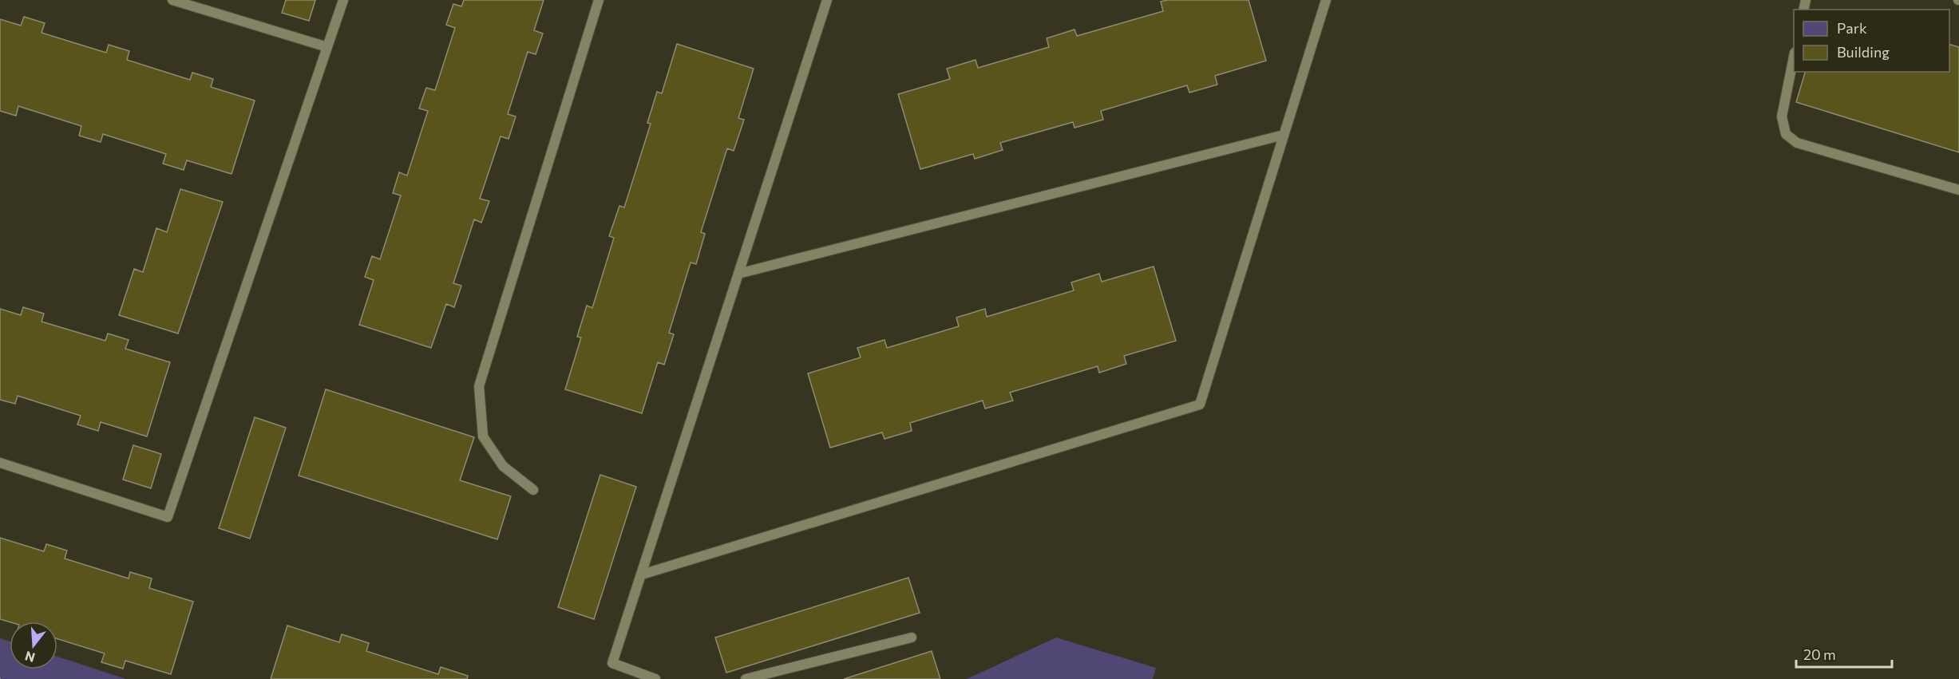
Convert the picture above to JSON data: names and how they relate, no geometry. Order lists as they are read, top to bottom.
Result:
{
  "legend": ["Park", "Building"],
  "scale_bar": "20 m",
  "north": "bottom"
}
